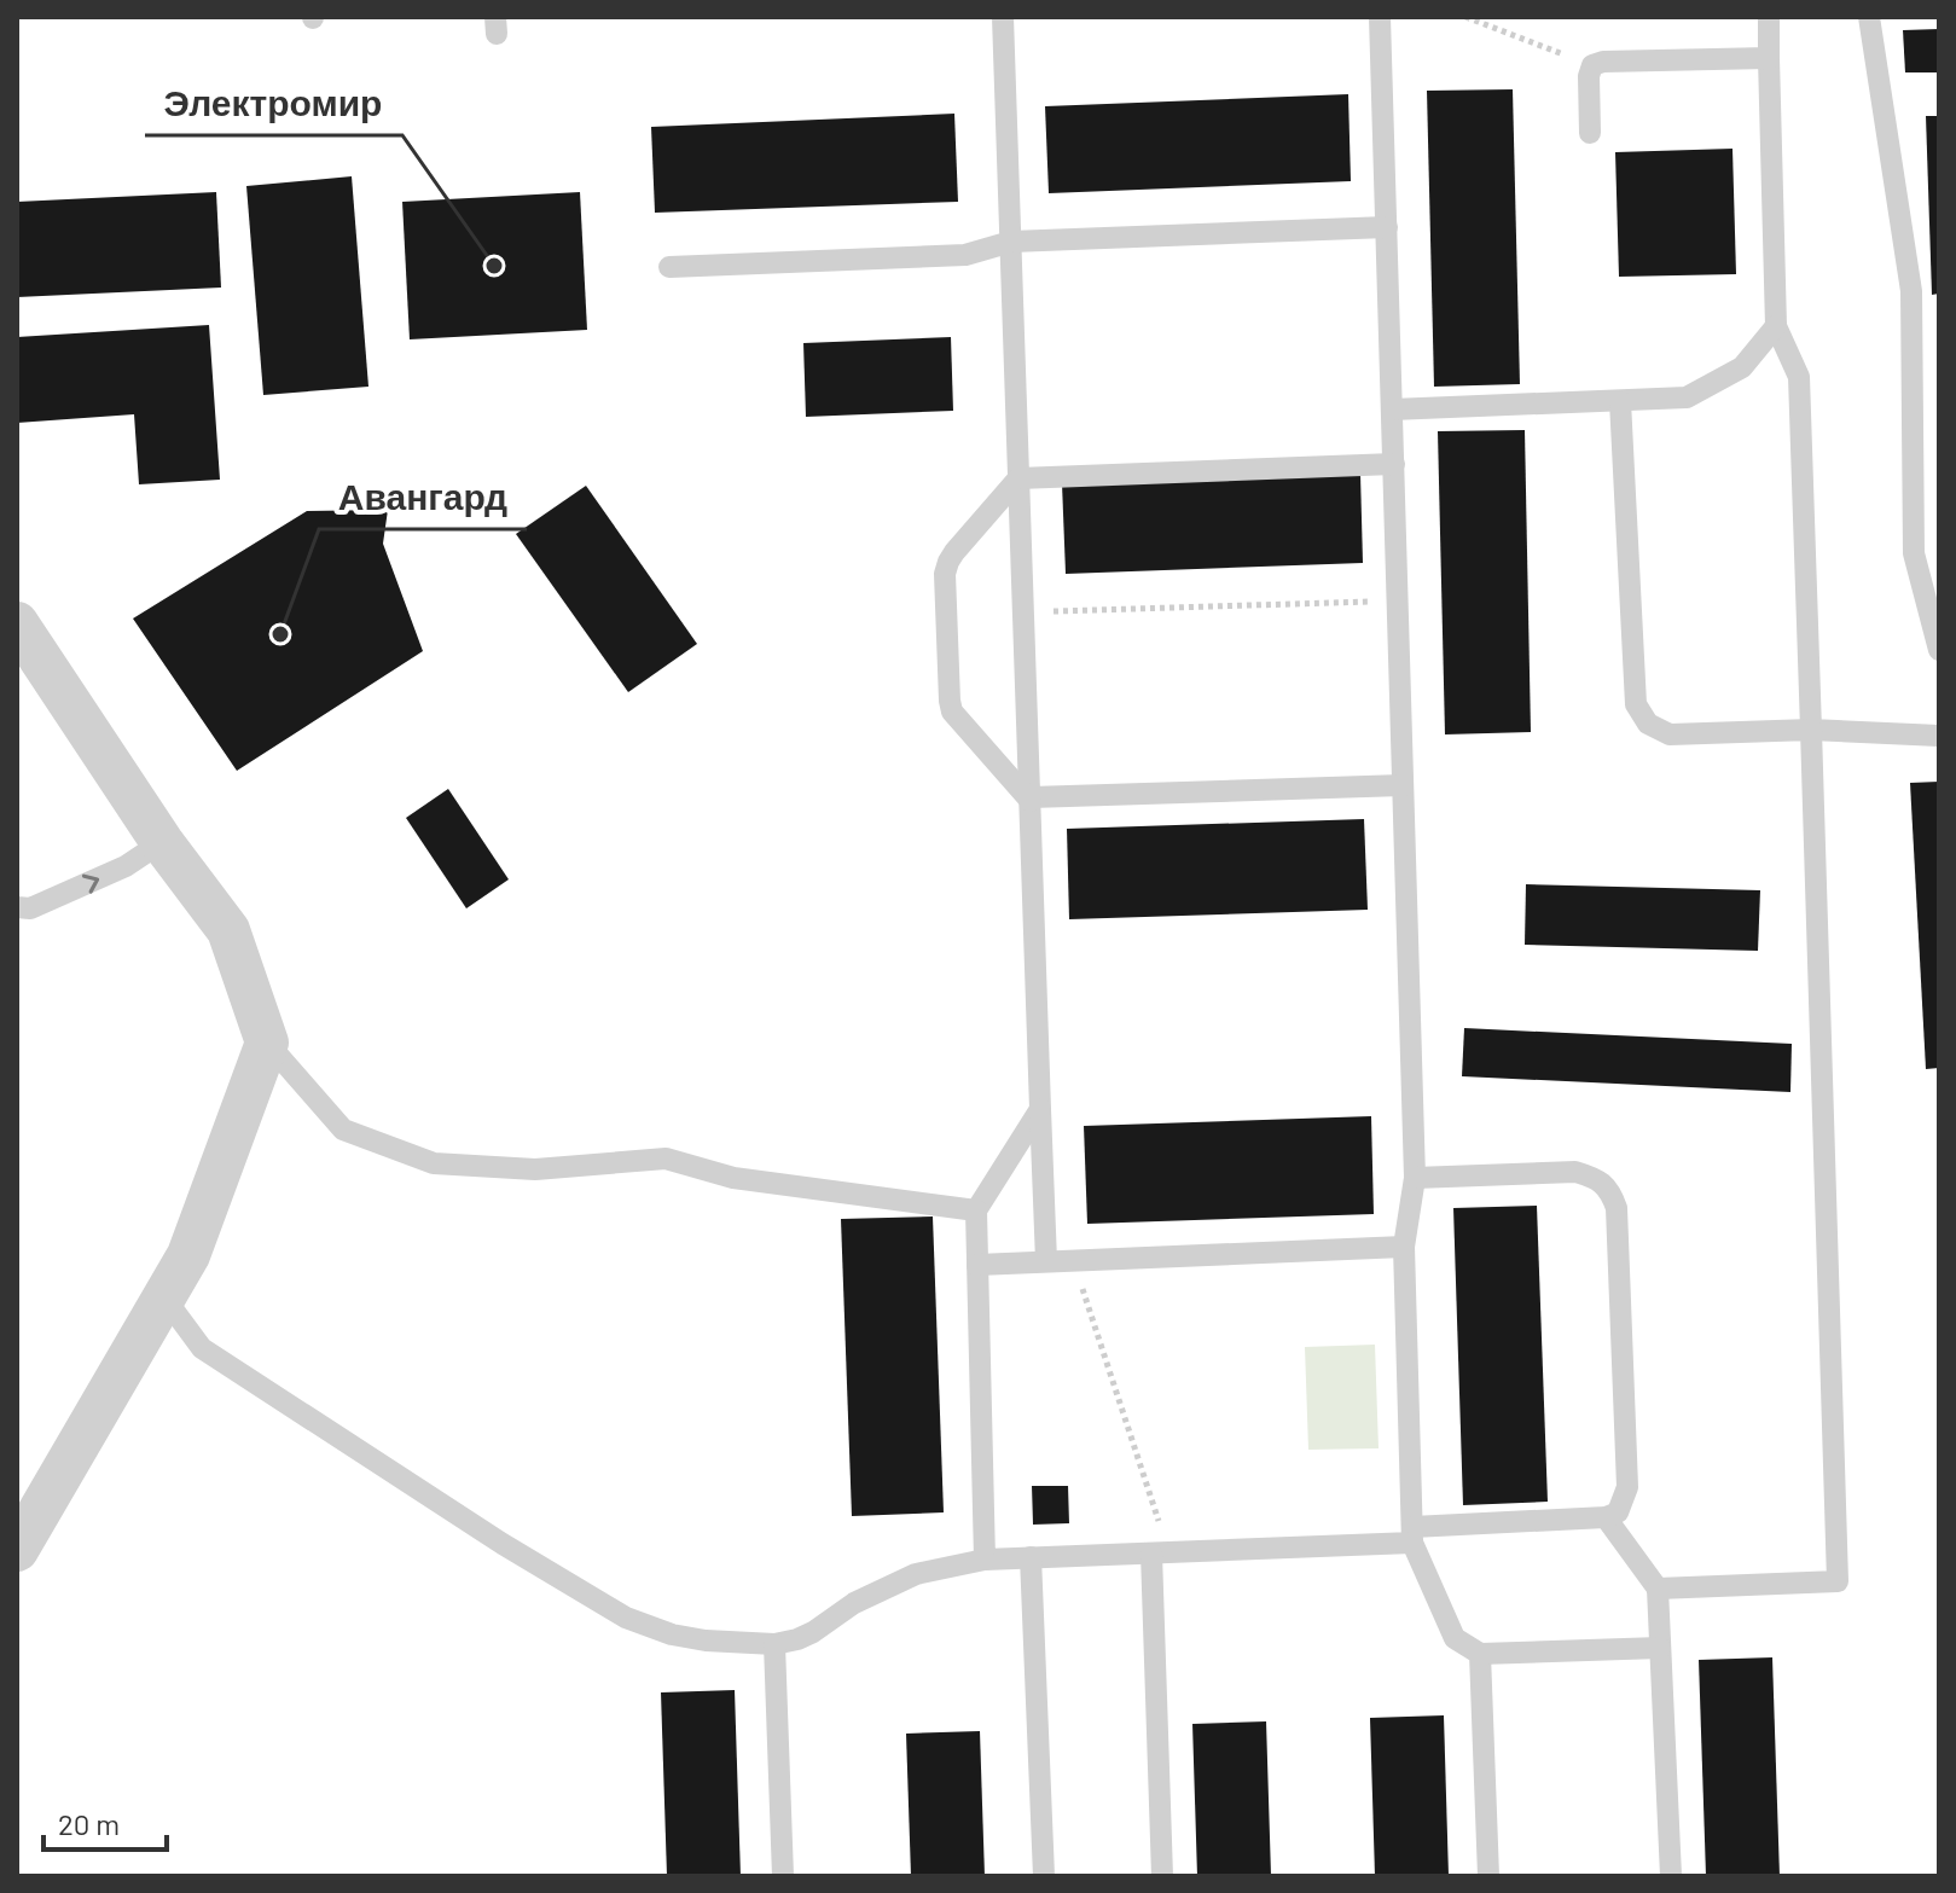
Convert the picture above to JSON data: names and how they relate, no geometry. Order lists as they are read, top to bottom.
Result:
{
  "places": ["Электромир", "Авангард"],
  "scale_bar": "20 m"
}
